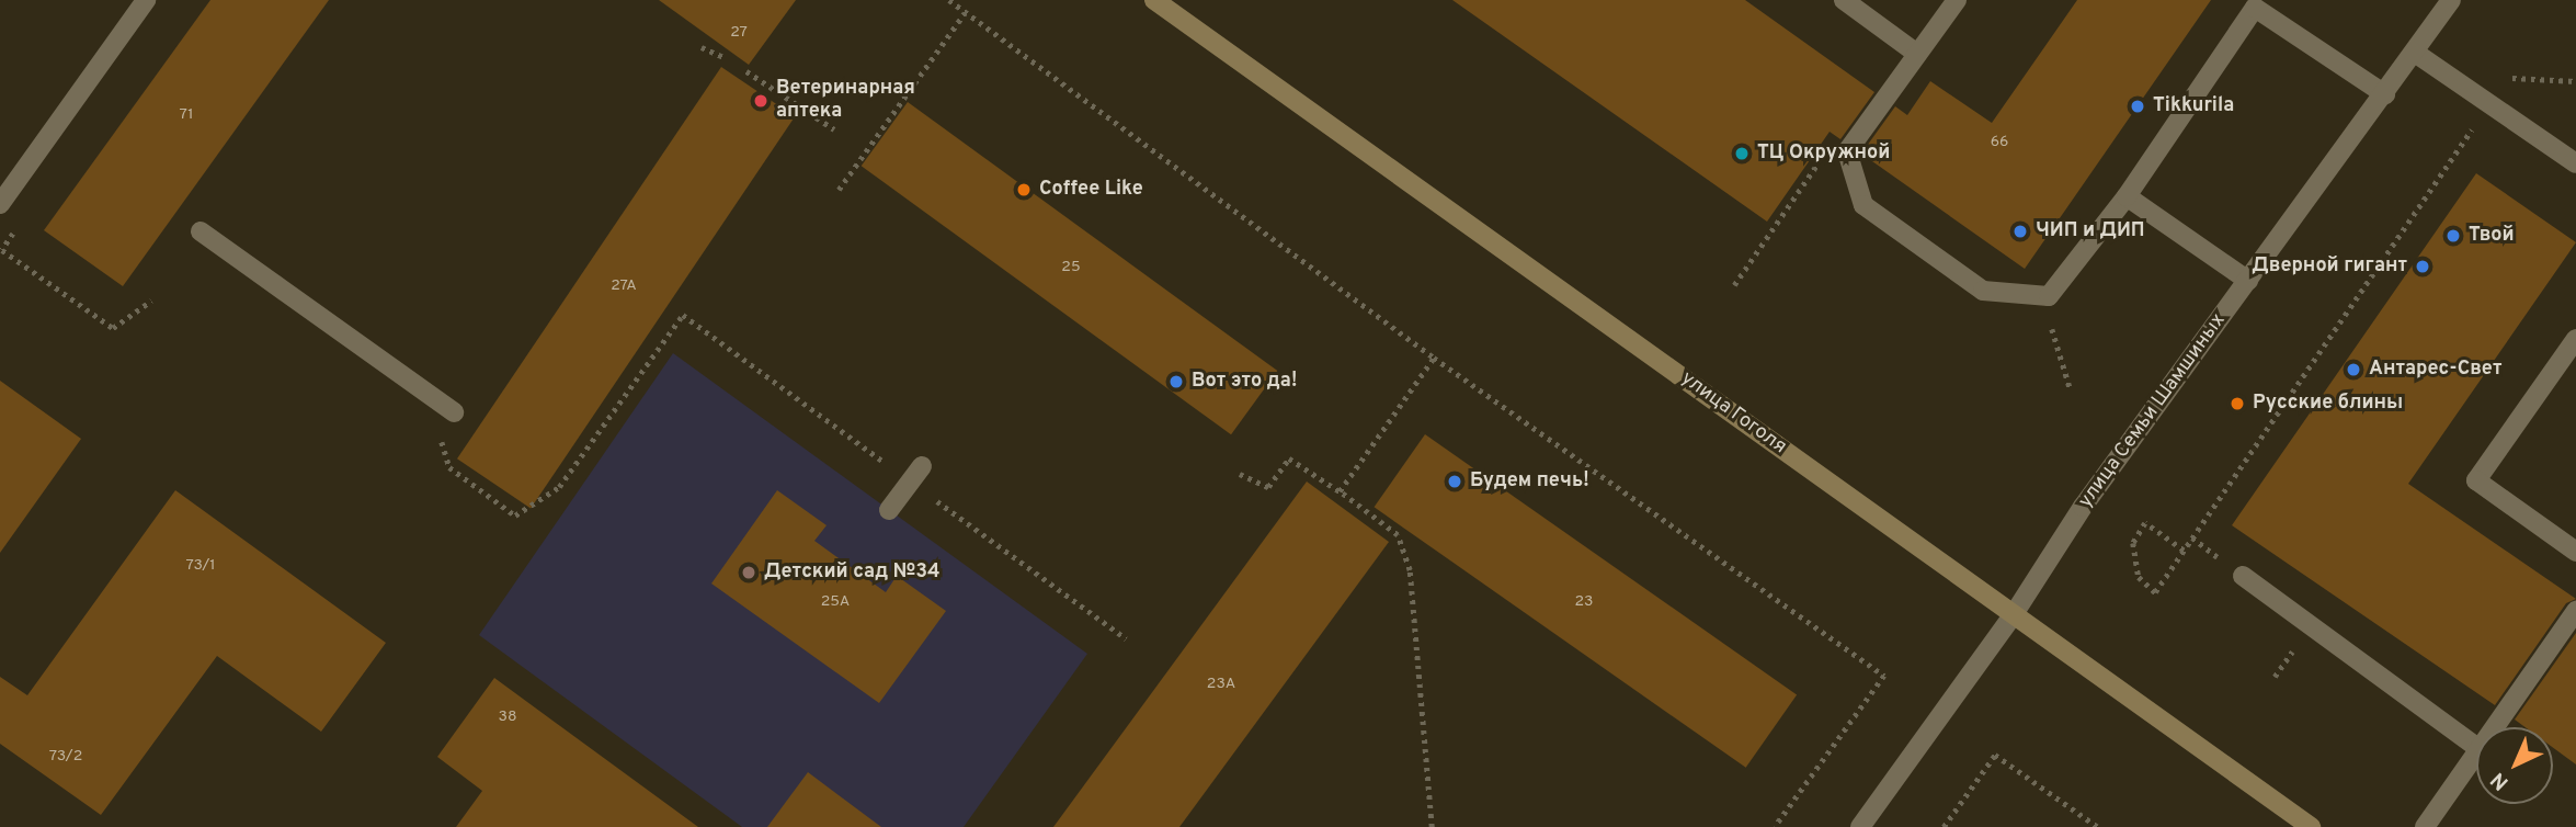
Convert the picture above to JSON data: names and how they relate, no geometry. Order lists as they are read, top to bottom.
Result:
{
  "streets": {
    "main road": ["улица Гоголя"],
    "street": ["улица Семьи Шамшиных"]
  },
  "crossings": [
    ["улица Семьи Шамшиных", "улица Гоголя"]
  ],
  "places": [
    "Ветеринарная аптека",
    "Tikkurila",
    "ТЦ Окружной",
    "Coffee Like",
    "ЧИП и ДИП",
    "Твой",
    "Дверной гигант",
    "Антарес-Свет",
    "Вот это да!",
    "Русские блины",
    "Будем печь!",
    "Детский сад №34"
  ],
  "house_numbers": [
    "27",
    "71",
    "66",
    "25",
    "27А",
    "73/1",
    "25А",
    "23",
    "23А",
    "38",
    "73/2"
  ],
  "north": "bottom left"
}
